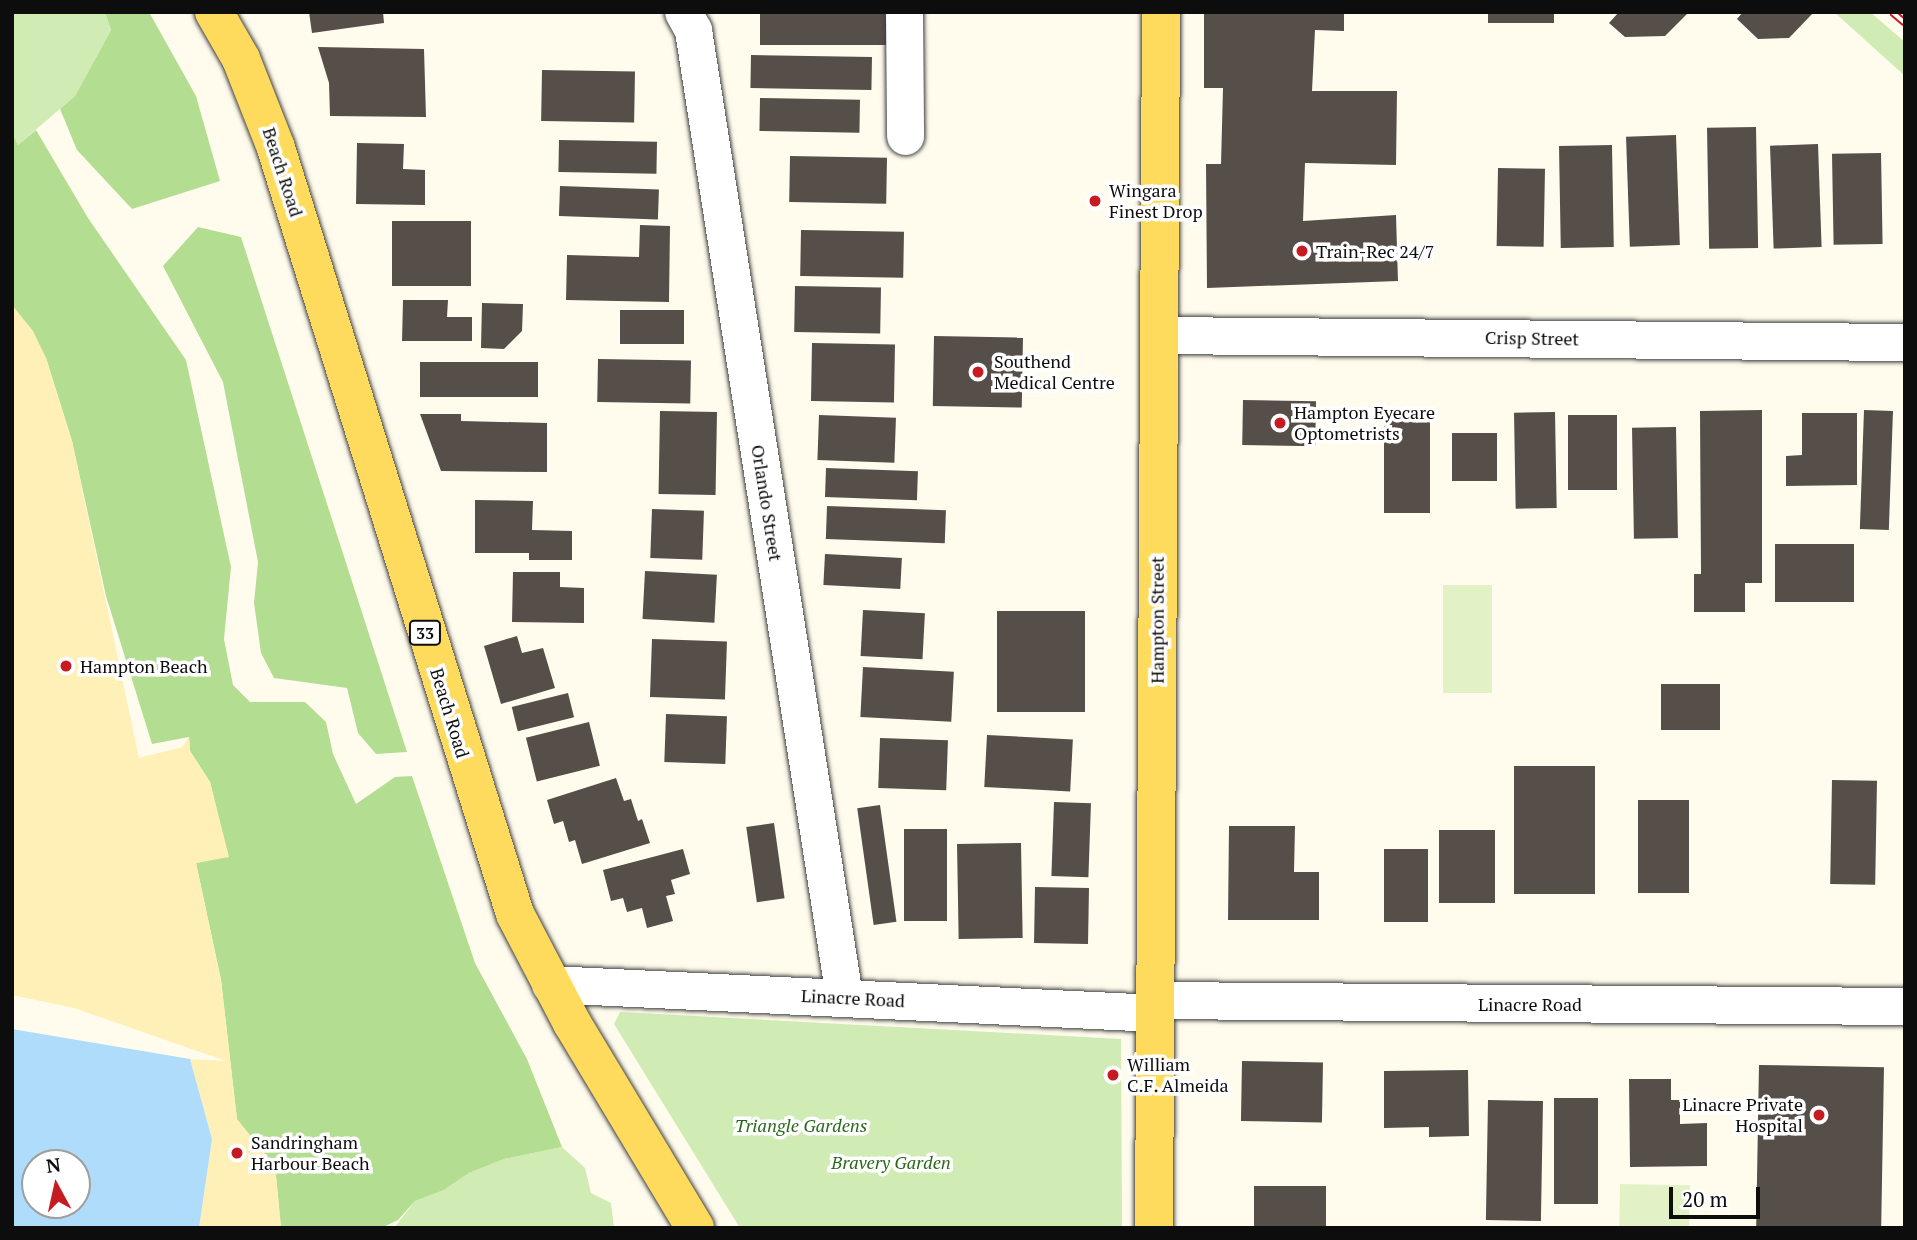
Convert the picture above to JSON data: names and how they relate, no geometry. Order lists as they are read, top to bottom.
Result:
{
  "streets": {
    "main road": ["Beach Road", "Hampton Street", "33"],
    "street": ["Crisp Street", "Orlando Street", "Linacre Road"]
  },
  "crossings": [
    ["Beach Road", "Linacre Road"],
    ["Crisp Street", "Hampton Street"],
    ["Orlando Street", "Linacre Road"],
    ["Hampton Street", "Linacre Road"]
  ],
  "parks": ["Triangle Gardens", "Bravery Garden"],
  "places": [
    "Wingara Finest Drop",
    "Train-Rec 24/7",
    "Southend Medical Centre",
    "Hampton Eyecare Optometrists",
    "Hampton Beach",
    "William C.F. Almeida",
    "Linacre Private Hospital",
    "Sandringham Harbour Beach"
  ],
  "scale_bar": "20 m",
  "north": "top"
}
